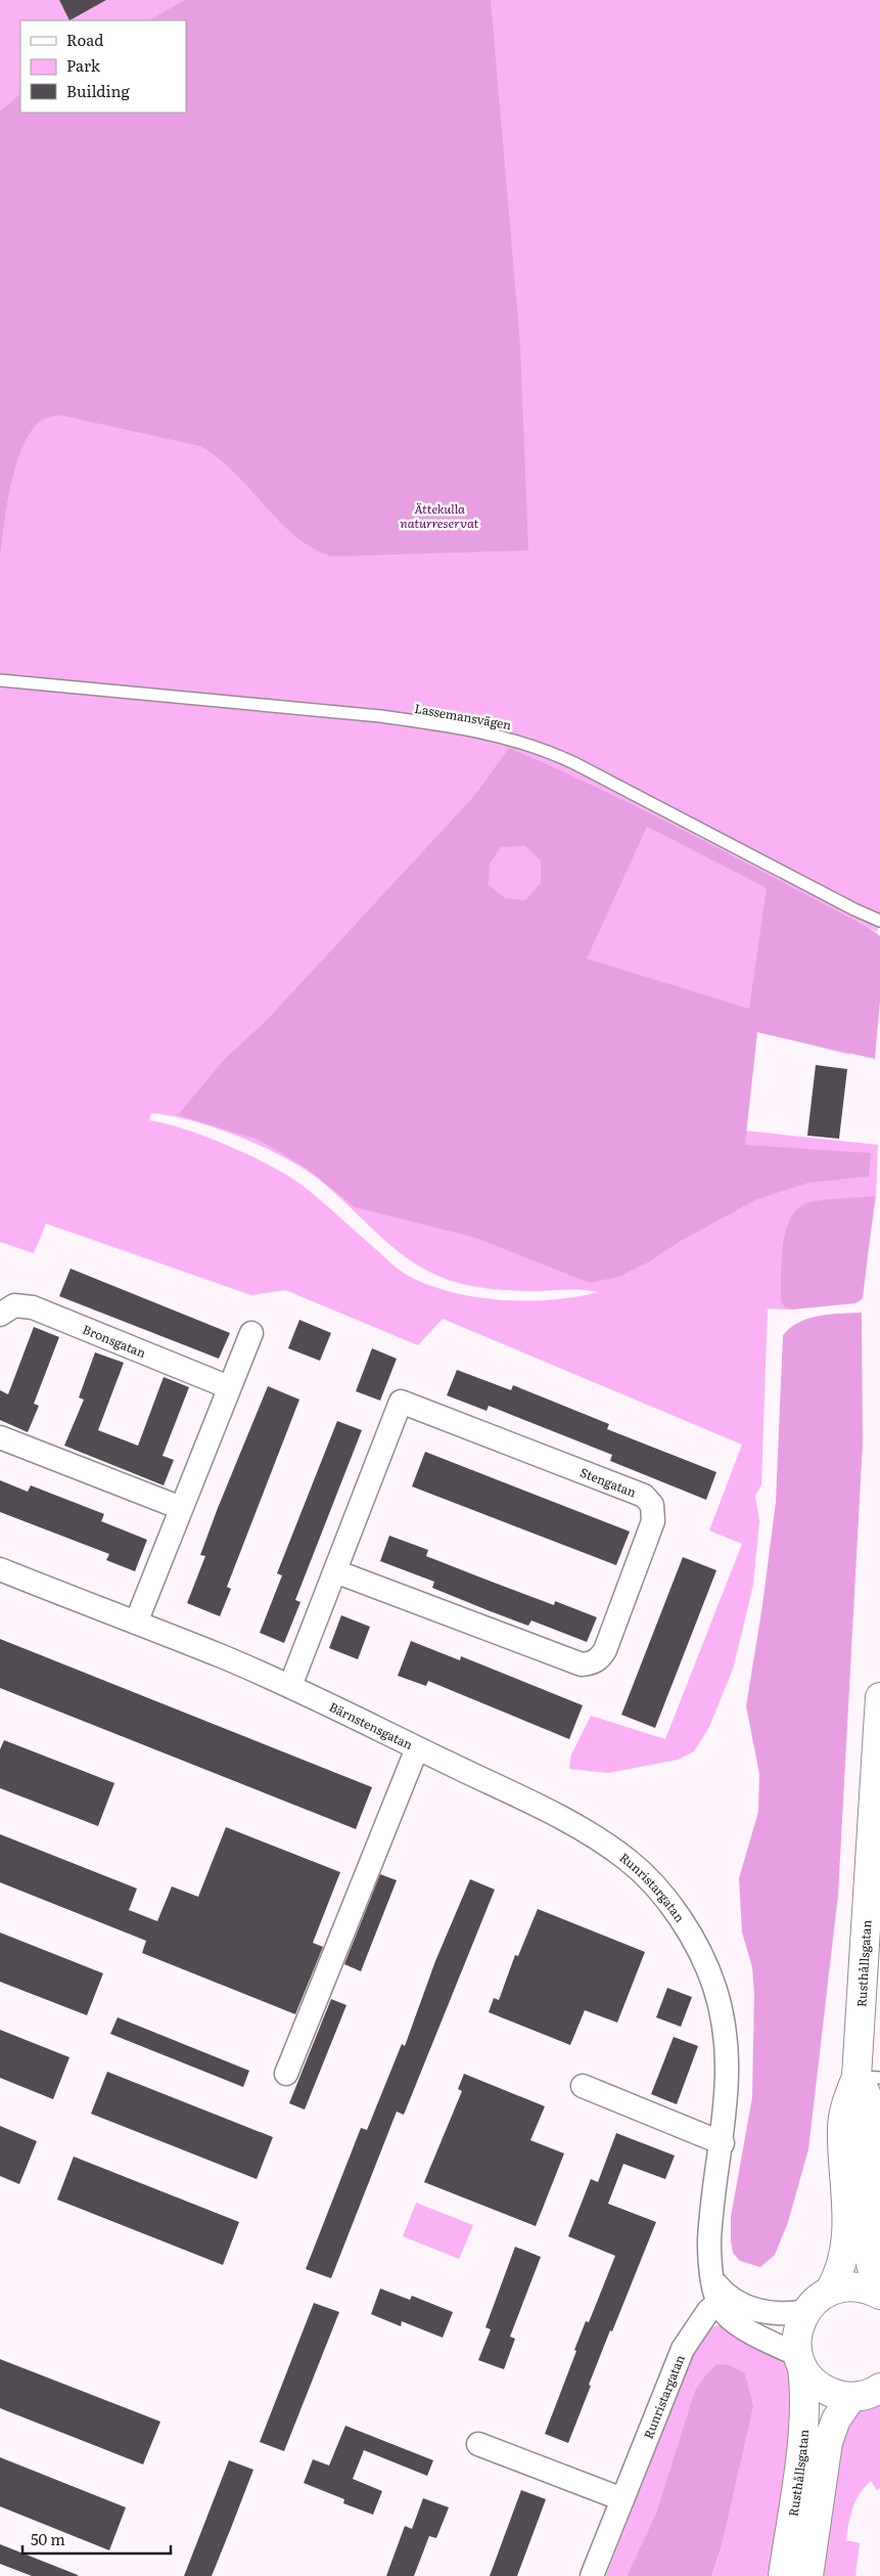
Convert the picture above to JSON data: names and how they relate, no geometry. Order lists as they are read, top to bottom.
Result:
{
  "streets": {
    "main road": ["Rusthållsgatan"],
    "street": [
      "Bronsgatan",
      "Stengatan",
      "Bärnstensgatan",
      "Runristargatan"
    ],
    "lane": ["Lassemansvägen"]
  },
  "crossings": [
    ["Stengatan", "Bärnstensgatan"],
    ["Bärnstensgatan", "Runristargatan"],
    ["Runristargatan", "Rusthållsgatan"]
  ],
  "parks": ["Ättekulla naturreservat"],
  "legend": ["Road", "Park", "Building"],
  "scale_bar": "50 m"
}
